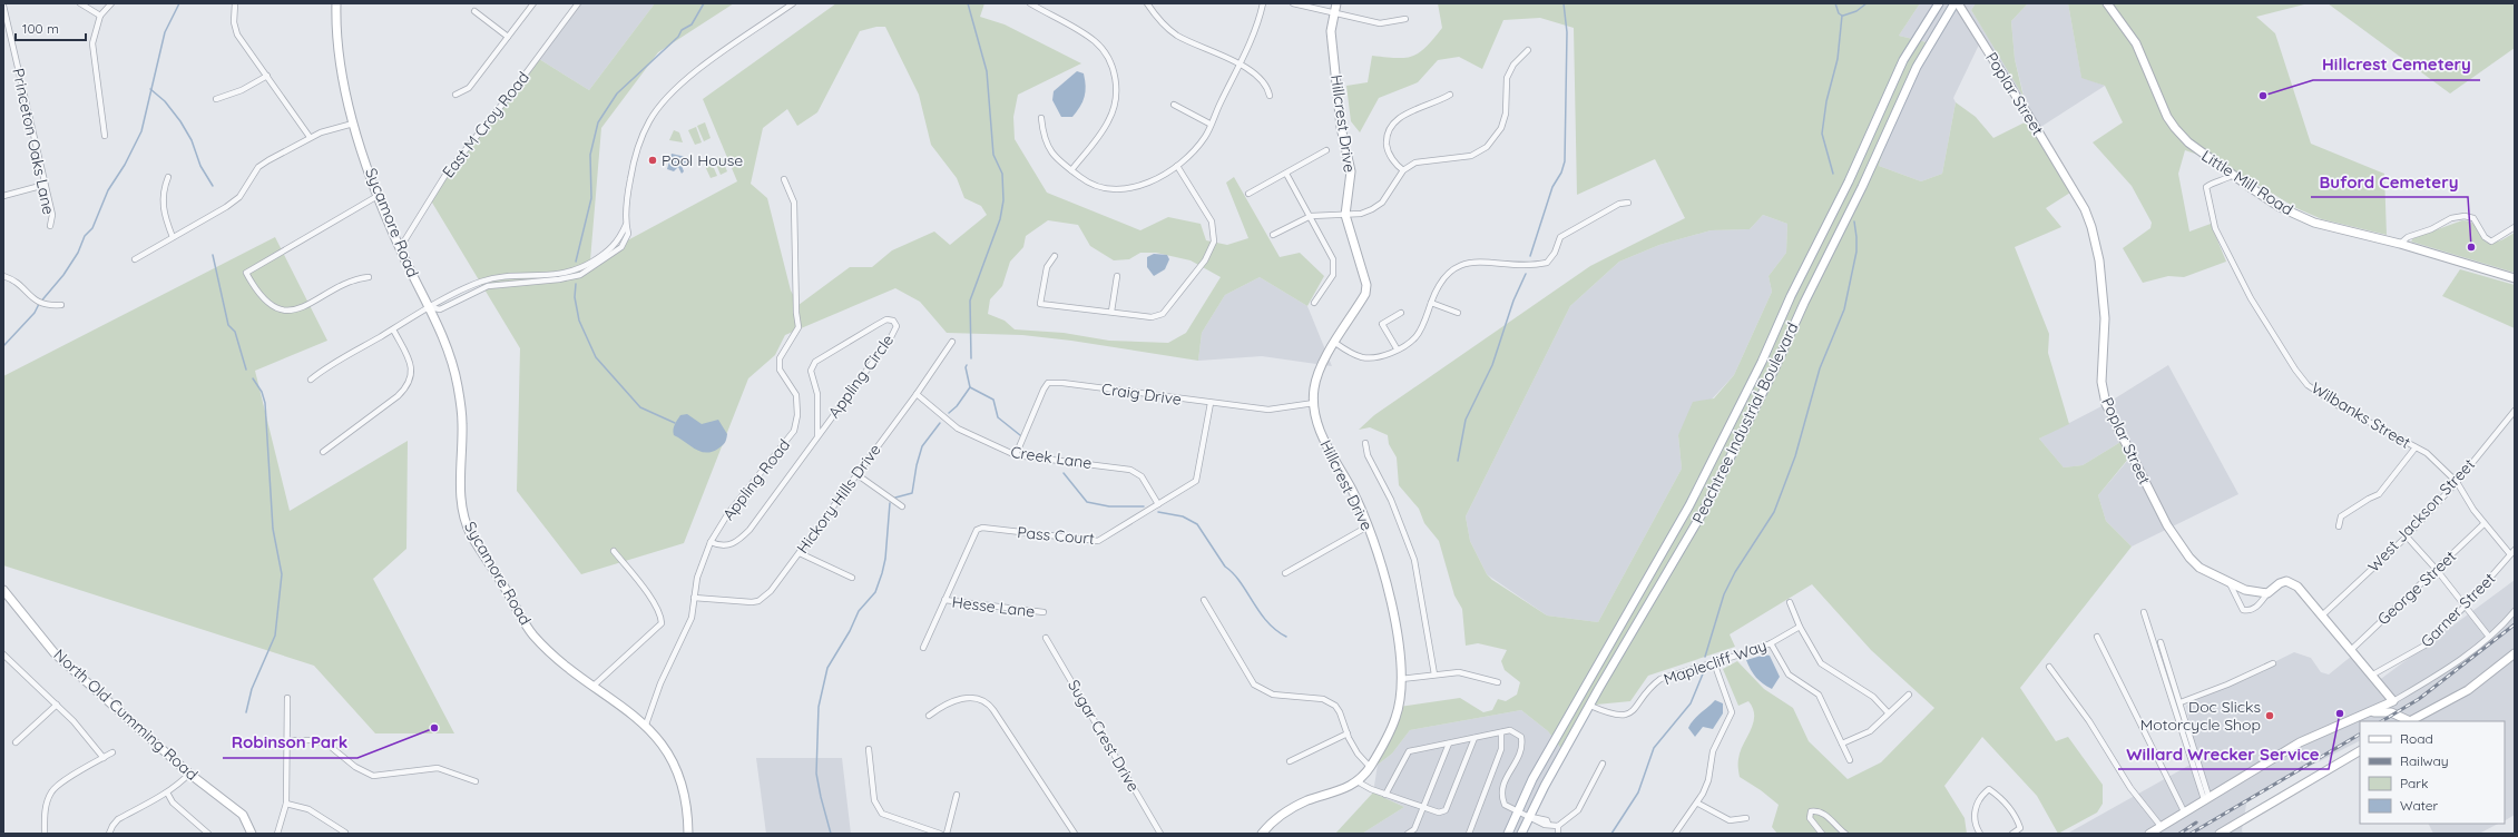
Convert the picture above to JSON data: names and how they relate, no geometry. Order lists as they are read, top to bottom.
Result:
{
  "streets": {
    "street": [
      "Poplar Street",
      "Hillcrest Drive",
      "East M Croy Road",
      "Princeton Oaks Lane",
      "Little Mill Road",
      "Sycamore Road",
      "Appling Circle",
      "Craig Drive",
      "Wilbanks Street",
      "Peachtree Industrial Boulevard",
      "Creek Lane",
      "Appling Road",
      "Hickory Hills Drive",
      "West Jackson Street",
      "Pass Court",
      "George Street",
      "Hesse Lane",
      "Garner Street",
      "Maplecliff Way",
      "North Old Cumming Road",
      "Sugar Crest Drive"
    ]
  },
  "crossings": [
    ["Hillcrest Drive", "Craig Drive"],
    ["East M Croy Road", "Sycamore Road"],
    ["Little Mill Road", "Wilbanks Street"],
    ["Sycamore Road", "Appling Road"],
    ["Appling Circle", "Appling Road"],
    ["Craig Drive", "Creek Lane"],
    ["Craig Drive", "Pass Court"],
    ["Wilbanks Street", "West Jackson Street"],
    ["Wilbanks Street", "George Street"],
    ["Wilbanks Street", "Garner Street"],
    ["Peachtree Industrial Boulevard", "Maplecliff Way"],
    ["Creek Lane", "Hickory Hills Drive"],
    ["Creek Lane", "Pass Court"],
    ["Appling Road", "Hickory Hills Drive"],
    ["Pass Court", "Hesse Lane"]
  ],
  "places": [
    "Hillcrest Cemetery",
    "Pool House",
    "Buford Cemetery",
    "Willard Wrecker Service",
    "Doc Slicks Motorcycle Shop",
    "Robinson Park"
  ],
  "legend": [
    "Road",
    "Railway",
    "Park",
    "Water"
  ],
  "scale_bar": "100 m"
}
